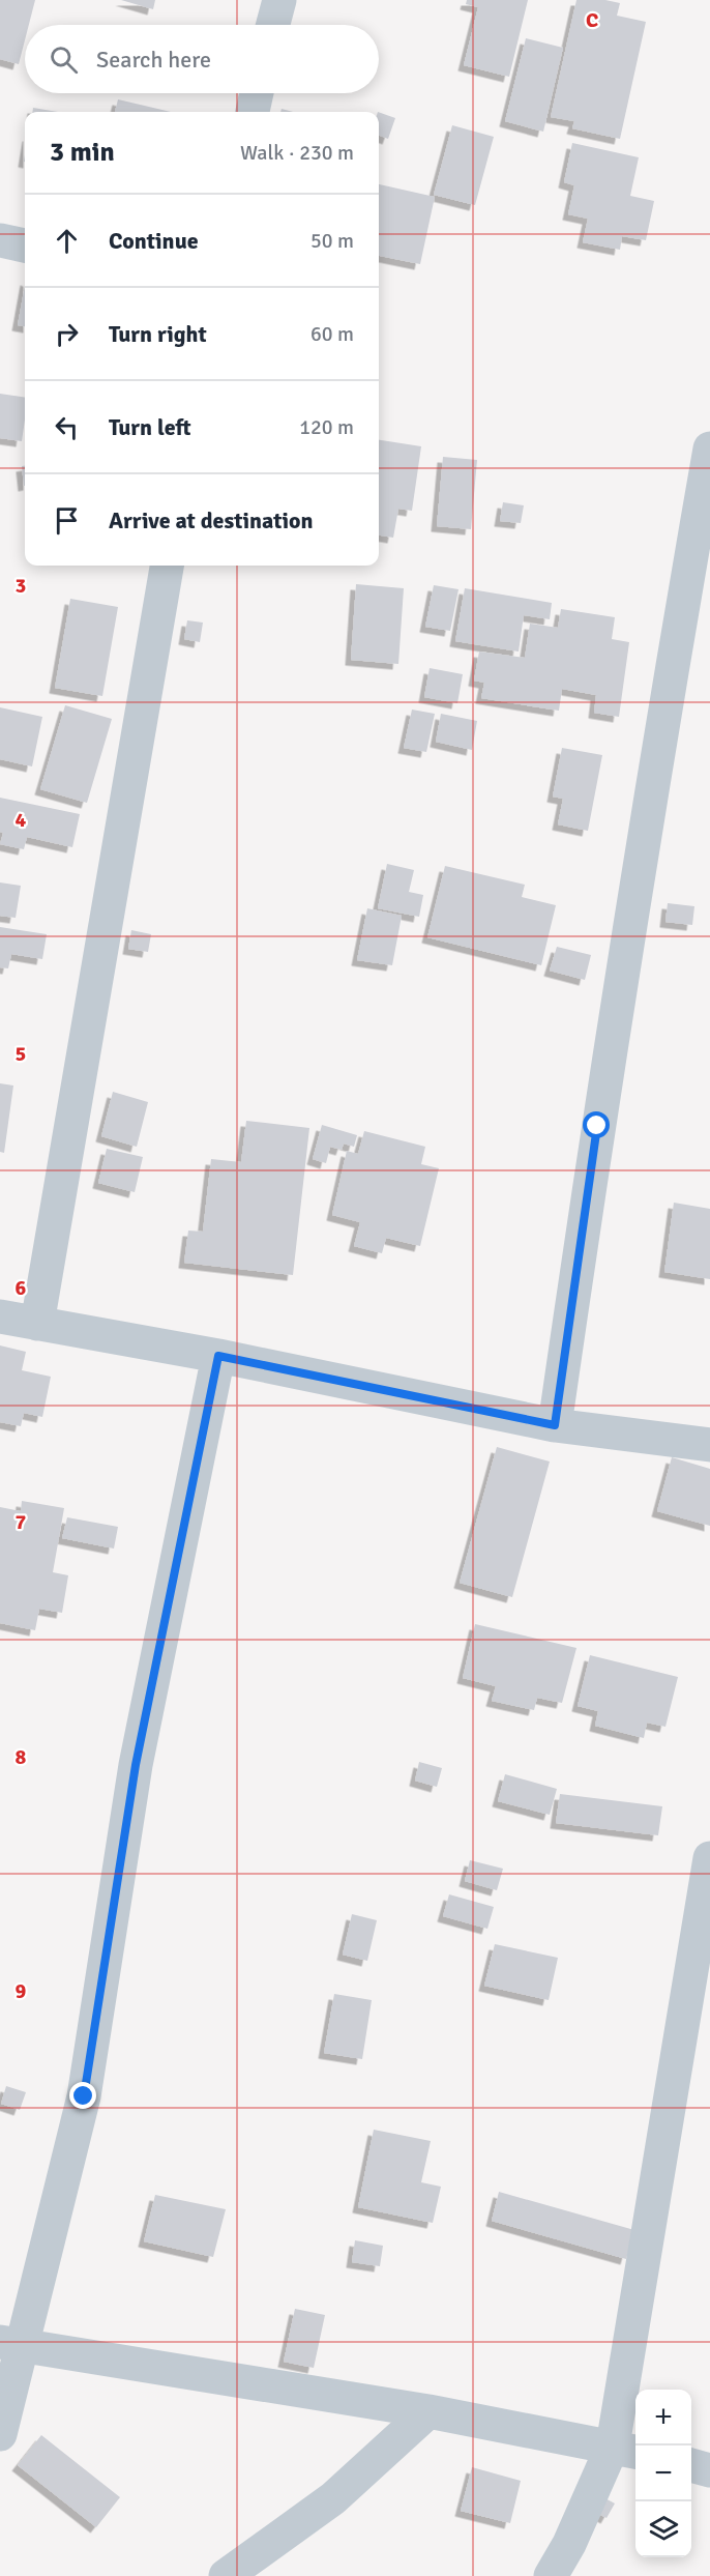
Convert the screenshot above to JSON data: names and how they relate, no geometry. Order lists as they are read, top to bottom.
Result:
{
  "page": {
    "search": "Search here",
    "heading": ["3 min", "Walk · 230 m"],
    "list": [
      ["Continue", "50 m"],
      ["Turn right", "60 m"],
      ["Turn left", "120 m"],
      "Arrive at destination"
    ],
    "map_buttons": ["+", "−"]
  },
  "grid": {
    "columns": ["C"],
    "rows": [
      "3",
      "4",
      "5",
      "6",
      "7",
      "8",
      "9"
    ]
  }
}
